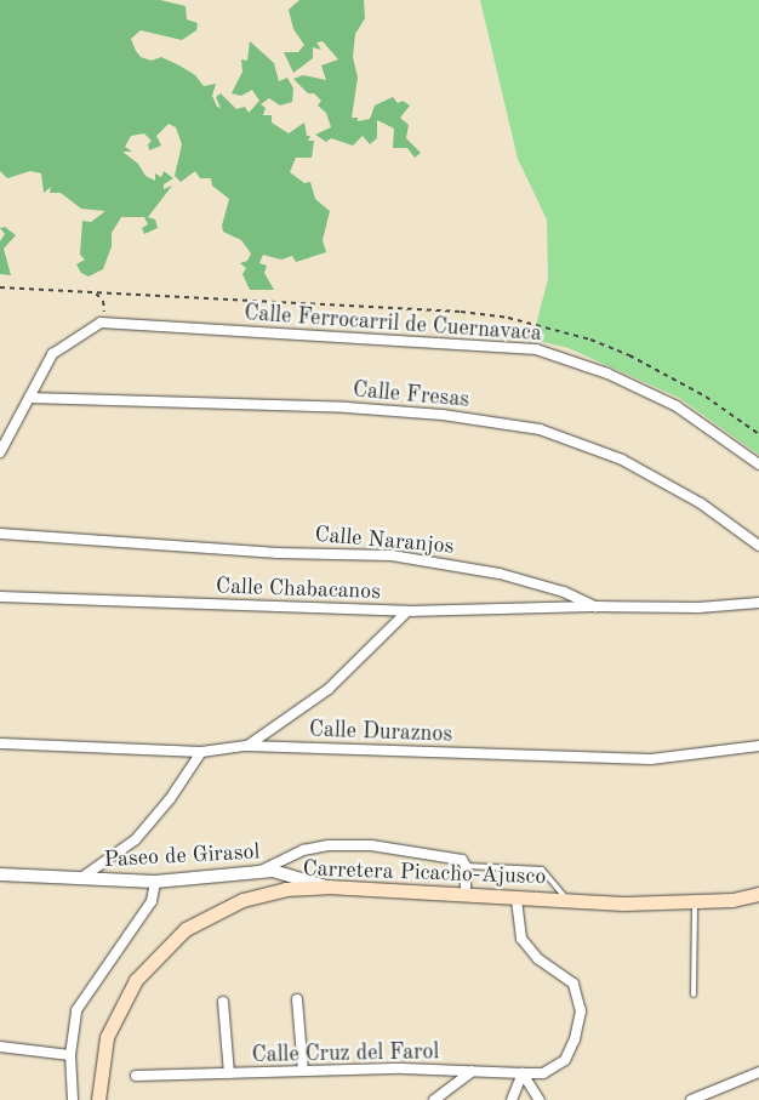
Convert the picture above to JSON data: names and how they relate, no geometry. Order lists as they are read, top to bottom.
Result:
{
  "streets": {
    "main road": ["Carretera Picacho-Ajusco"],
    "street": [
      "Calle Ferrocarril de Cuernavaca",
      "Calle Fresas",
      "Calle Naranjos",
      "Calle Chabacanos",
      "Calle Duraznos",
      "Paseo de Girasol",
      "Calle Cruz del Farol"
    ]
  },
  "crossings": [
    ["Calle Naranjos", "Calle Chabacanos"],
    ["Paseo de Girasol", "Carretera Picacho-Ajusco"],
    ["Carretera Picacho-Ajusco", "Calle Cruz del Farol"]
  ]
}
